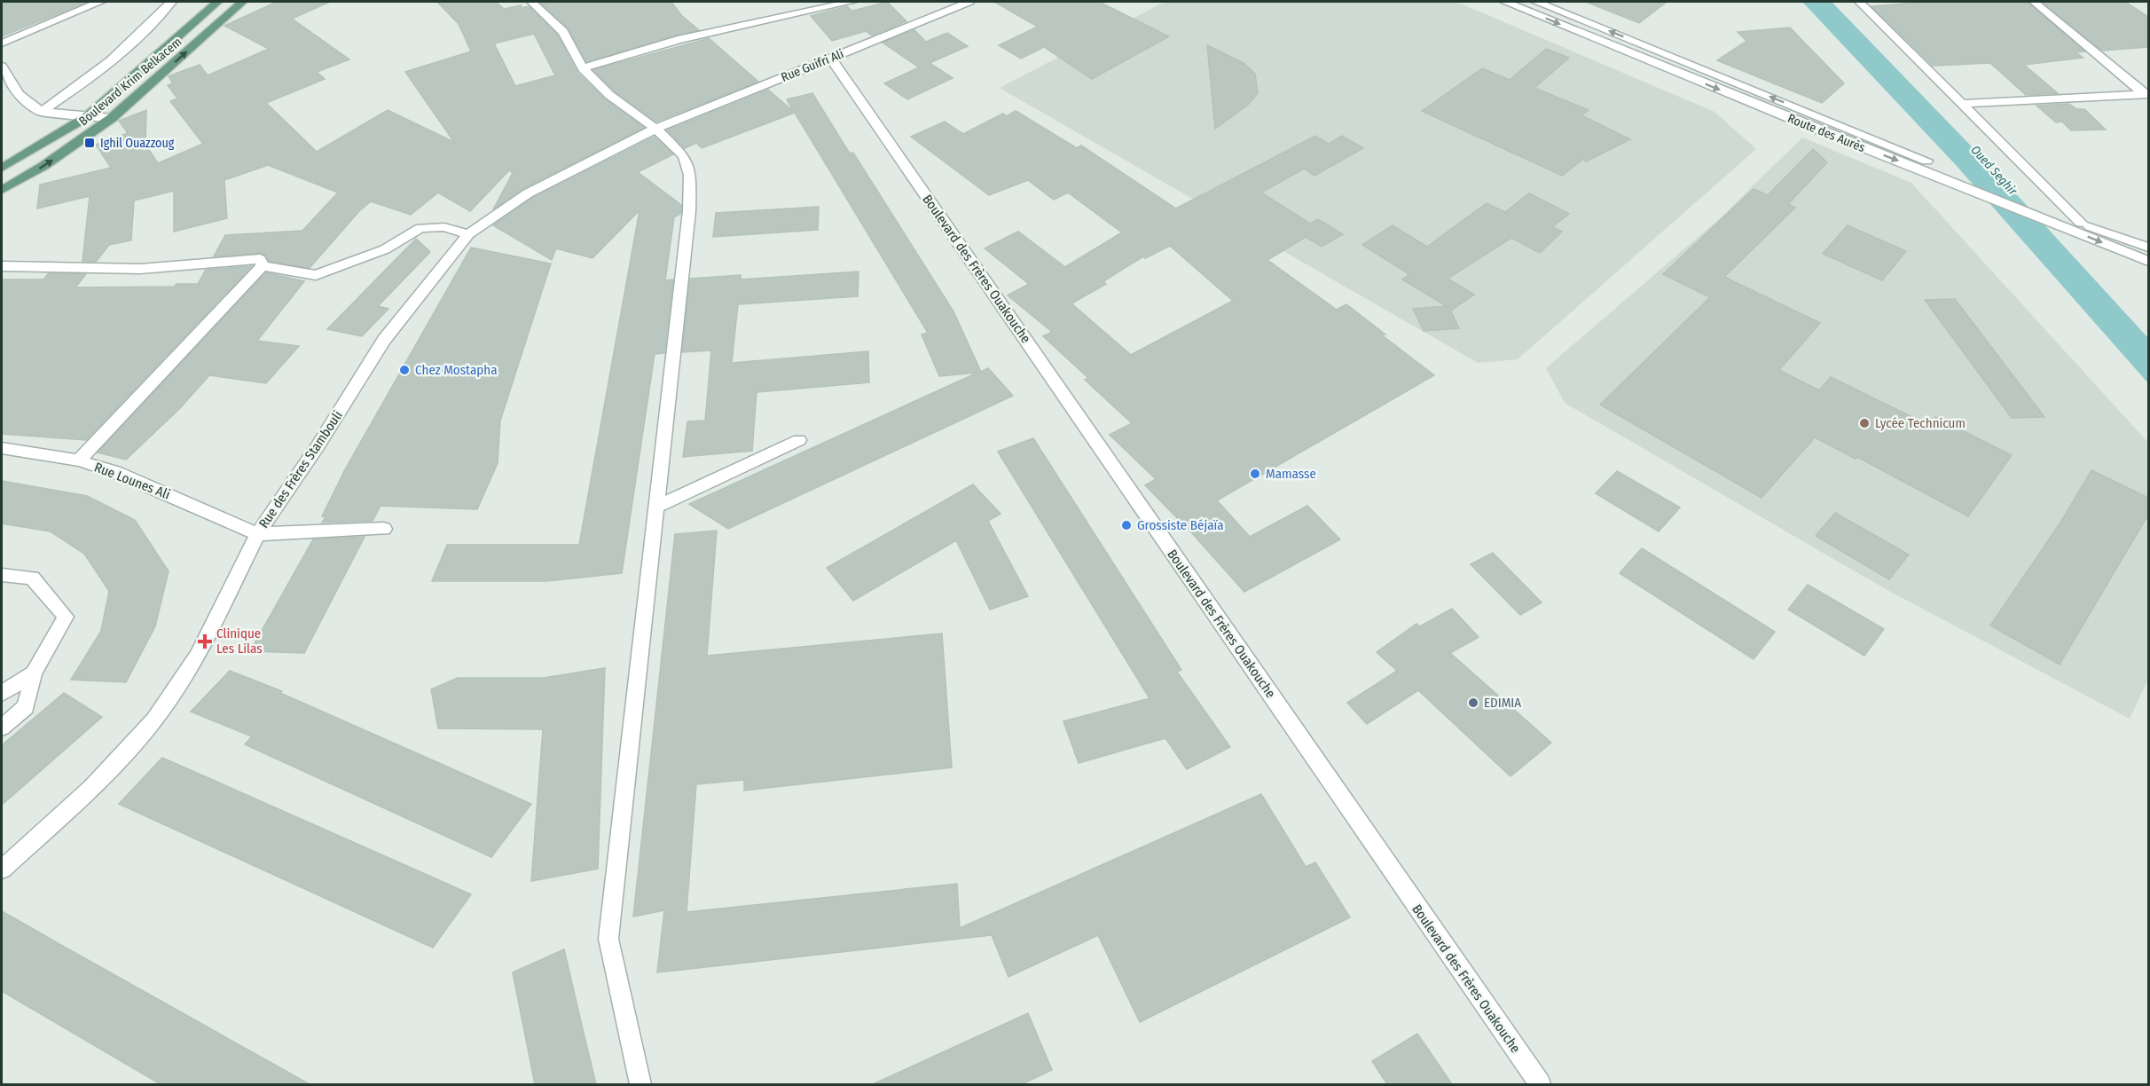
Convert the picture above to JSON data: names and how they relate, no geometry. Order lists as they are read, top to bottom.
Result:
{
  "streets": {
    "main road": ["Boulevard Krim Belkacem"],
    "street": [
      "Rue Guifri Ali",
      "Route des Aurès",
      "Boulevard des Frères Ouakouche",
      "Rue des Frères Stambouli",
      "Rue Lounes Ali"
    ]
  },
  "crossings": [
    ["Rue Guifri Ali", "Boulevard des Frères Ouakouche"],
    ["Rue Guifri Ali", "Rue des Frères Stambouli"],
    ["Rue des Frères Stambouli", "Rue Lounes Ali"]
  ],
  "water": ["Oued Seghir"],
  "places": {
    "transit": ["Ighil Ouazzoug"],
    "other": [
      "Chez Mostapha",
      "Lycée Technicum",
      "Mamasse",
      "Grossiste Béjaïa",
      "EDIMIA"
    ],
    "health": ["Clinique Les Lilas"]
  }
}
